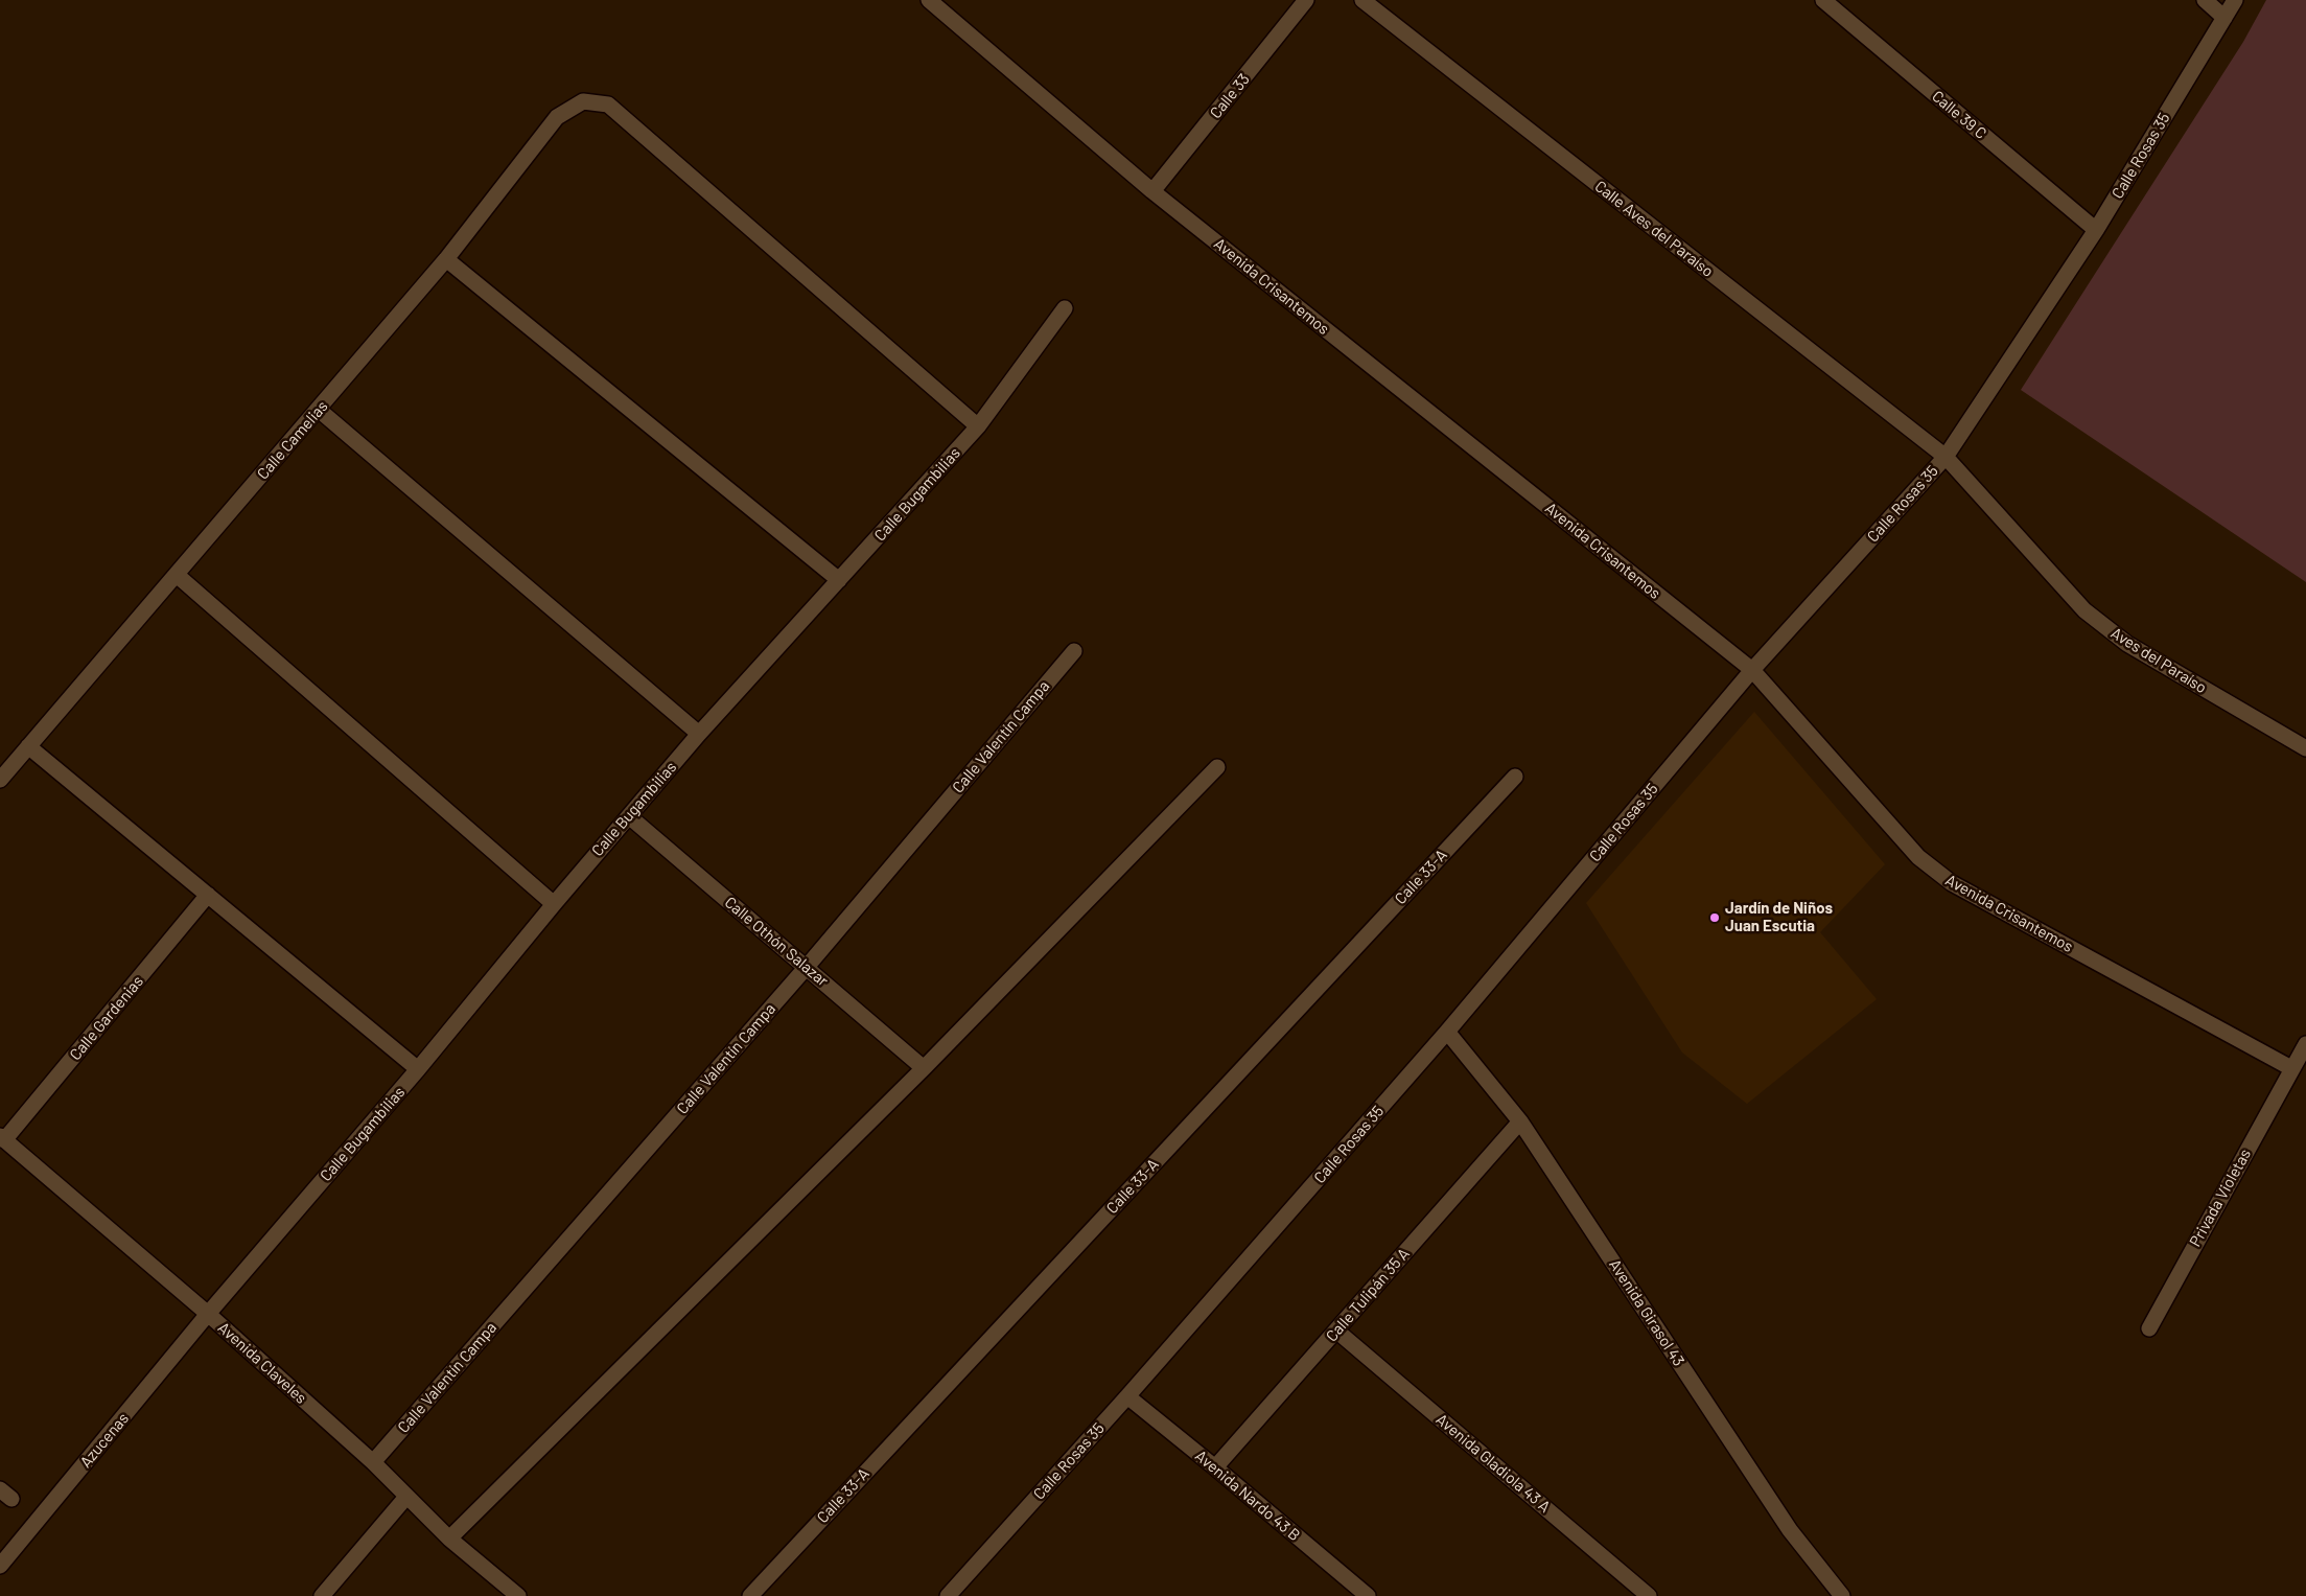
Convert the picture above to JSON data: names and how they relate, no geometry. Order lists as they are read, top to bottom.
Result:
{
  "streets": {
    "street": [
      "Calle 33",
      "Calle 39 C",
      "Calle Rosas 35",
      "Calle Aves del Paraíso",
      "Avenida Crisantemos",
      "Calle Camelias",
      "Calle Bugambilias",
      "Aves del Paraíso",
      "Calle Valentín Campa",
      "Calle 33-A",
      "Calle Othón Salazar",
      "Calle Gardenias",
      "Privada Violetas",
      "Calle Tulipán 35 A",
      "Avenida Girasol 43",
      "Avenida Claveles",
      "Azucenas",
      "Avenida Gladiola 43 A",
      "Avenida Nardo 43 B"
    ]
  },
  "crossings": [
    ["Calle 33", "Avenida Crisantemos"],
    ["Calle 39 C", "Calle Rosas 35"],
    ["Calle Rosas 35", "Calle Aves del Paraíso"],
    ["Calle Rosas 35", "Avenida Crisantemos"],
    ["Calle Rosas 35", "Aves del Paraíso"],
    ["Calle Rosas 35", "Avenida Girasol 43"],
    ["Calle Rosas 35", "Avenida Nardo 43 B"],
    ["Calle Aves del Paraíso", "Aves del Paraíso"],
    ["Avenida Crisantemos", "Privada Violetas"],
    ["Calle Camelias", "Calle Bugambilias"],
    ["Calle Bugambilias", "Calle Othón Salazar"],
    ["Calle Bugambilias", "Avenida Claveles"],
    ["Calle Bugambilias", "Azucenas"],
    ["Calle Valentín Campa", "Calle Othón Salazar"],
    ["Calle Valentín Campa", "Avenida Claveles"],
    ["Calle Gardenias", "Avenida Claveles"],
    ["Calle Tulipán 35 A", "Avenida Girasol 43"],
    ["Calle Tulipán 35 A", "Avenida Gladiola 43 A"],
    ["Calle Tulipán 35 A", "Avenida Nardo 43 B"],
    ["Avenida Claveles", "Azucenas"]
  ],
  "places": ["Jardín de Niños Juan Escutia"]
}
